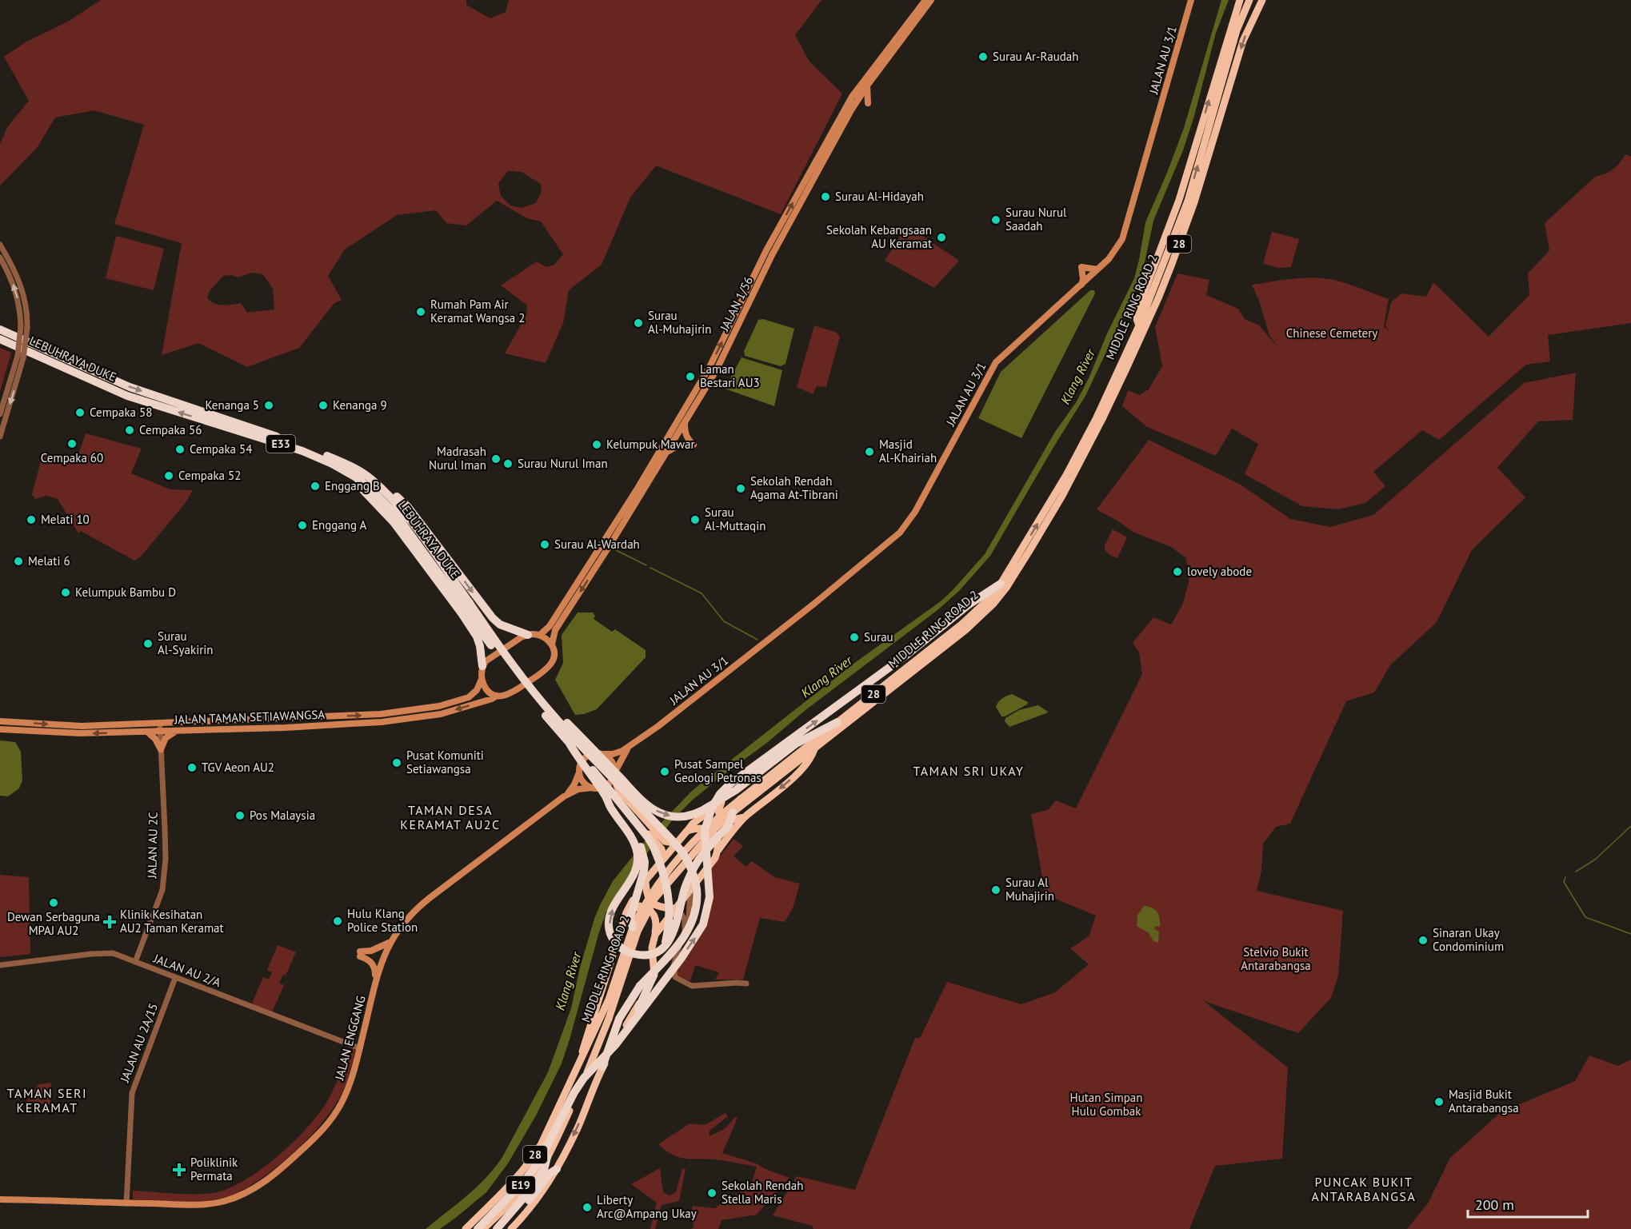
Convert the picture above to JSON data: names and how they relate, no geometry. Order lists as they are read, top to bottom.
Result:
{
  "streets": {
    "highway": [
      "28",
      "MIDDLE RING ROAD 2",
      "LEBUHRAYA DUKE",
      "E33",
      "E19"
    ],
    "main road": [
      "JALAN AU 3/1",
      "JALAN 1/56",
      "JALAN TAMAN SETIAWANGSA",
      "JALAN ENGGANG"
    ],
    "street": ["JALAN AU 2C", "JALAN AU 2/A", "JALAN AU 2A/15"]
  },
  "crossings": [
    ["JALAN AU 3/1", "JALAN ENGGANG"],
    ["JALAN 1/56", "JALAN TAMAN SETIAWANGSA"],
    ["JALAN TAMAN SETIAWANGSA", "JALAN AU 2C"],
    ["JALAN AU 2C", "JALAN AU 2/A"],
    ["JALAN AU 2/A", "JALAN ENGGANG"],
    ["JALAN AU 2/A", "JALAN AU 2A/15"],
    ["JALAN ENGGANG", "JALAN AU 2A/15"]
  ],
  "districts": [
    "TAMAN SRI UKAY",
    "TAMAN DESA KERAMAT AU2C",
    "TAMAN SERI KERAMAT",
    "PUNCAK BUKIT ANTARABANGSA"
  ],
  "water": ["Klang River"],
  "parks": ["Chinese Cemetery", "Stelvio Bukit Antarabangsa", "Hutan Simpan Hulu Gombak"],
  "places": {
    "other": [
      "Surau Ar-Raudah",
      "Surau Al-Hidayah",
      "Surau Nurul Saadah",
      "Sekolah Kebangsaan AU Keramat",
      "Rumah Pam Air Keramat Wangsa 2",
      "Surau Al-Muhajirin",
      "Laman Bestari AU3",
      "Kenanga 5",
      "Kenanga 9",
      "Cempaka 58",
      "Cempaka 56",
      "Cempaka 60",
      "Kelumpuk Mawar",
      "Cempaka 54",
      "Masjid Al-Khairiah",
      "Madrasah Nurul Iman",
      "Surau Nurul Iman",
      "Cempaka 52",
      "Enggang B",
      "Sekolah Rendah Agama At-Tibrani",
      "Melati 10",
      "Surau Al-Muttaqin",
      "Enggang A",
      "Surau Al-Wardah",
      "Melati 6",
      "lovely abode",
      "Kelumpuk Bambu D",
      "Surau",
      "Surau Al-Syakirin",
      "Pusat Komuniti Setiawangsa",
      "TGV Aeon AU2",
      "Pusat Sampel Geologi Petronas",
      "Pos Malaysia",
      "Surau Al Muhajirin",
      "Dewan Serbaguna MPAJ AU2",
      "Hulu Klang Police Station",
      "Sinaran Ukay Condominium",
      "Masjid Bukit Antarabangsa",
      "Sekolah Rendah Stella Maris",
      "Liberty Arc@Ampang Ukay"
    ],
    "health": ["Klinik Kesihatan AU2 Taman Keramat", "Poliklinik Permata"]
  },
  "scale_bar": "200 m"
}
